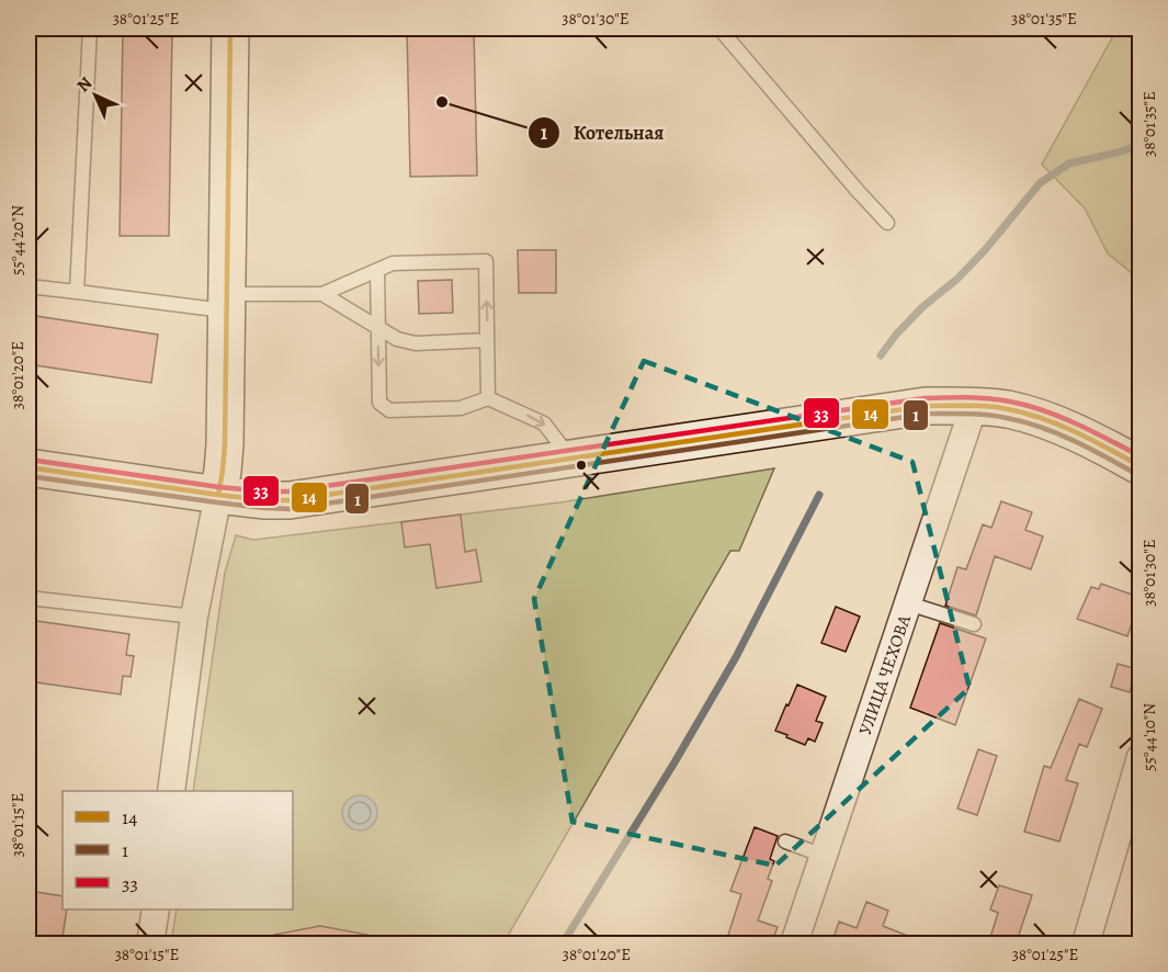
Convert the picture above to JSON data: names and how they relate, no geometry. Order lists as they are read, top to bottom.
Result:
{
  "streets": {
    "street": ["УЛИЦА ЧЕХОВА"]
  },
  "places": ["Котельная"],
  "lines": ["transit line 14", "transit line 33", "transit line 1"],
  "legend": ["14", "1", "33"],
  "north": "top left",
  "coordinates": [
    "38°01'25\"E",
    "38°01'30\"E",
    "38°01'35\"E",
    "55°44'20\"N",
    "38°01'20\"E",
    "55°44'10\"N",
    "38°01'15\"E"
  ]
}
